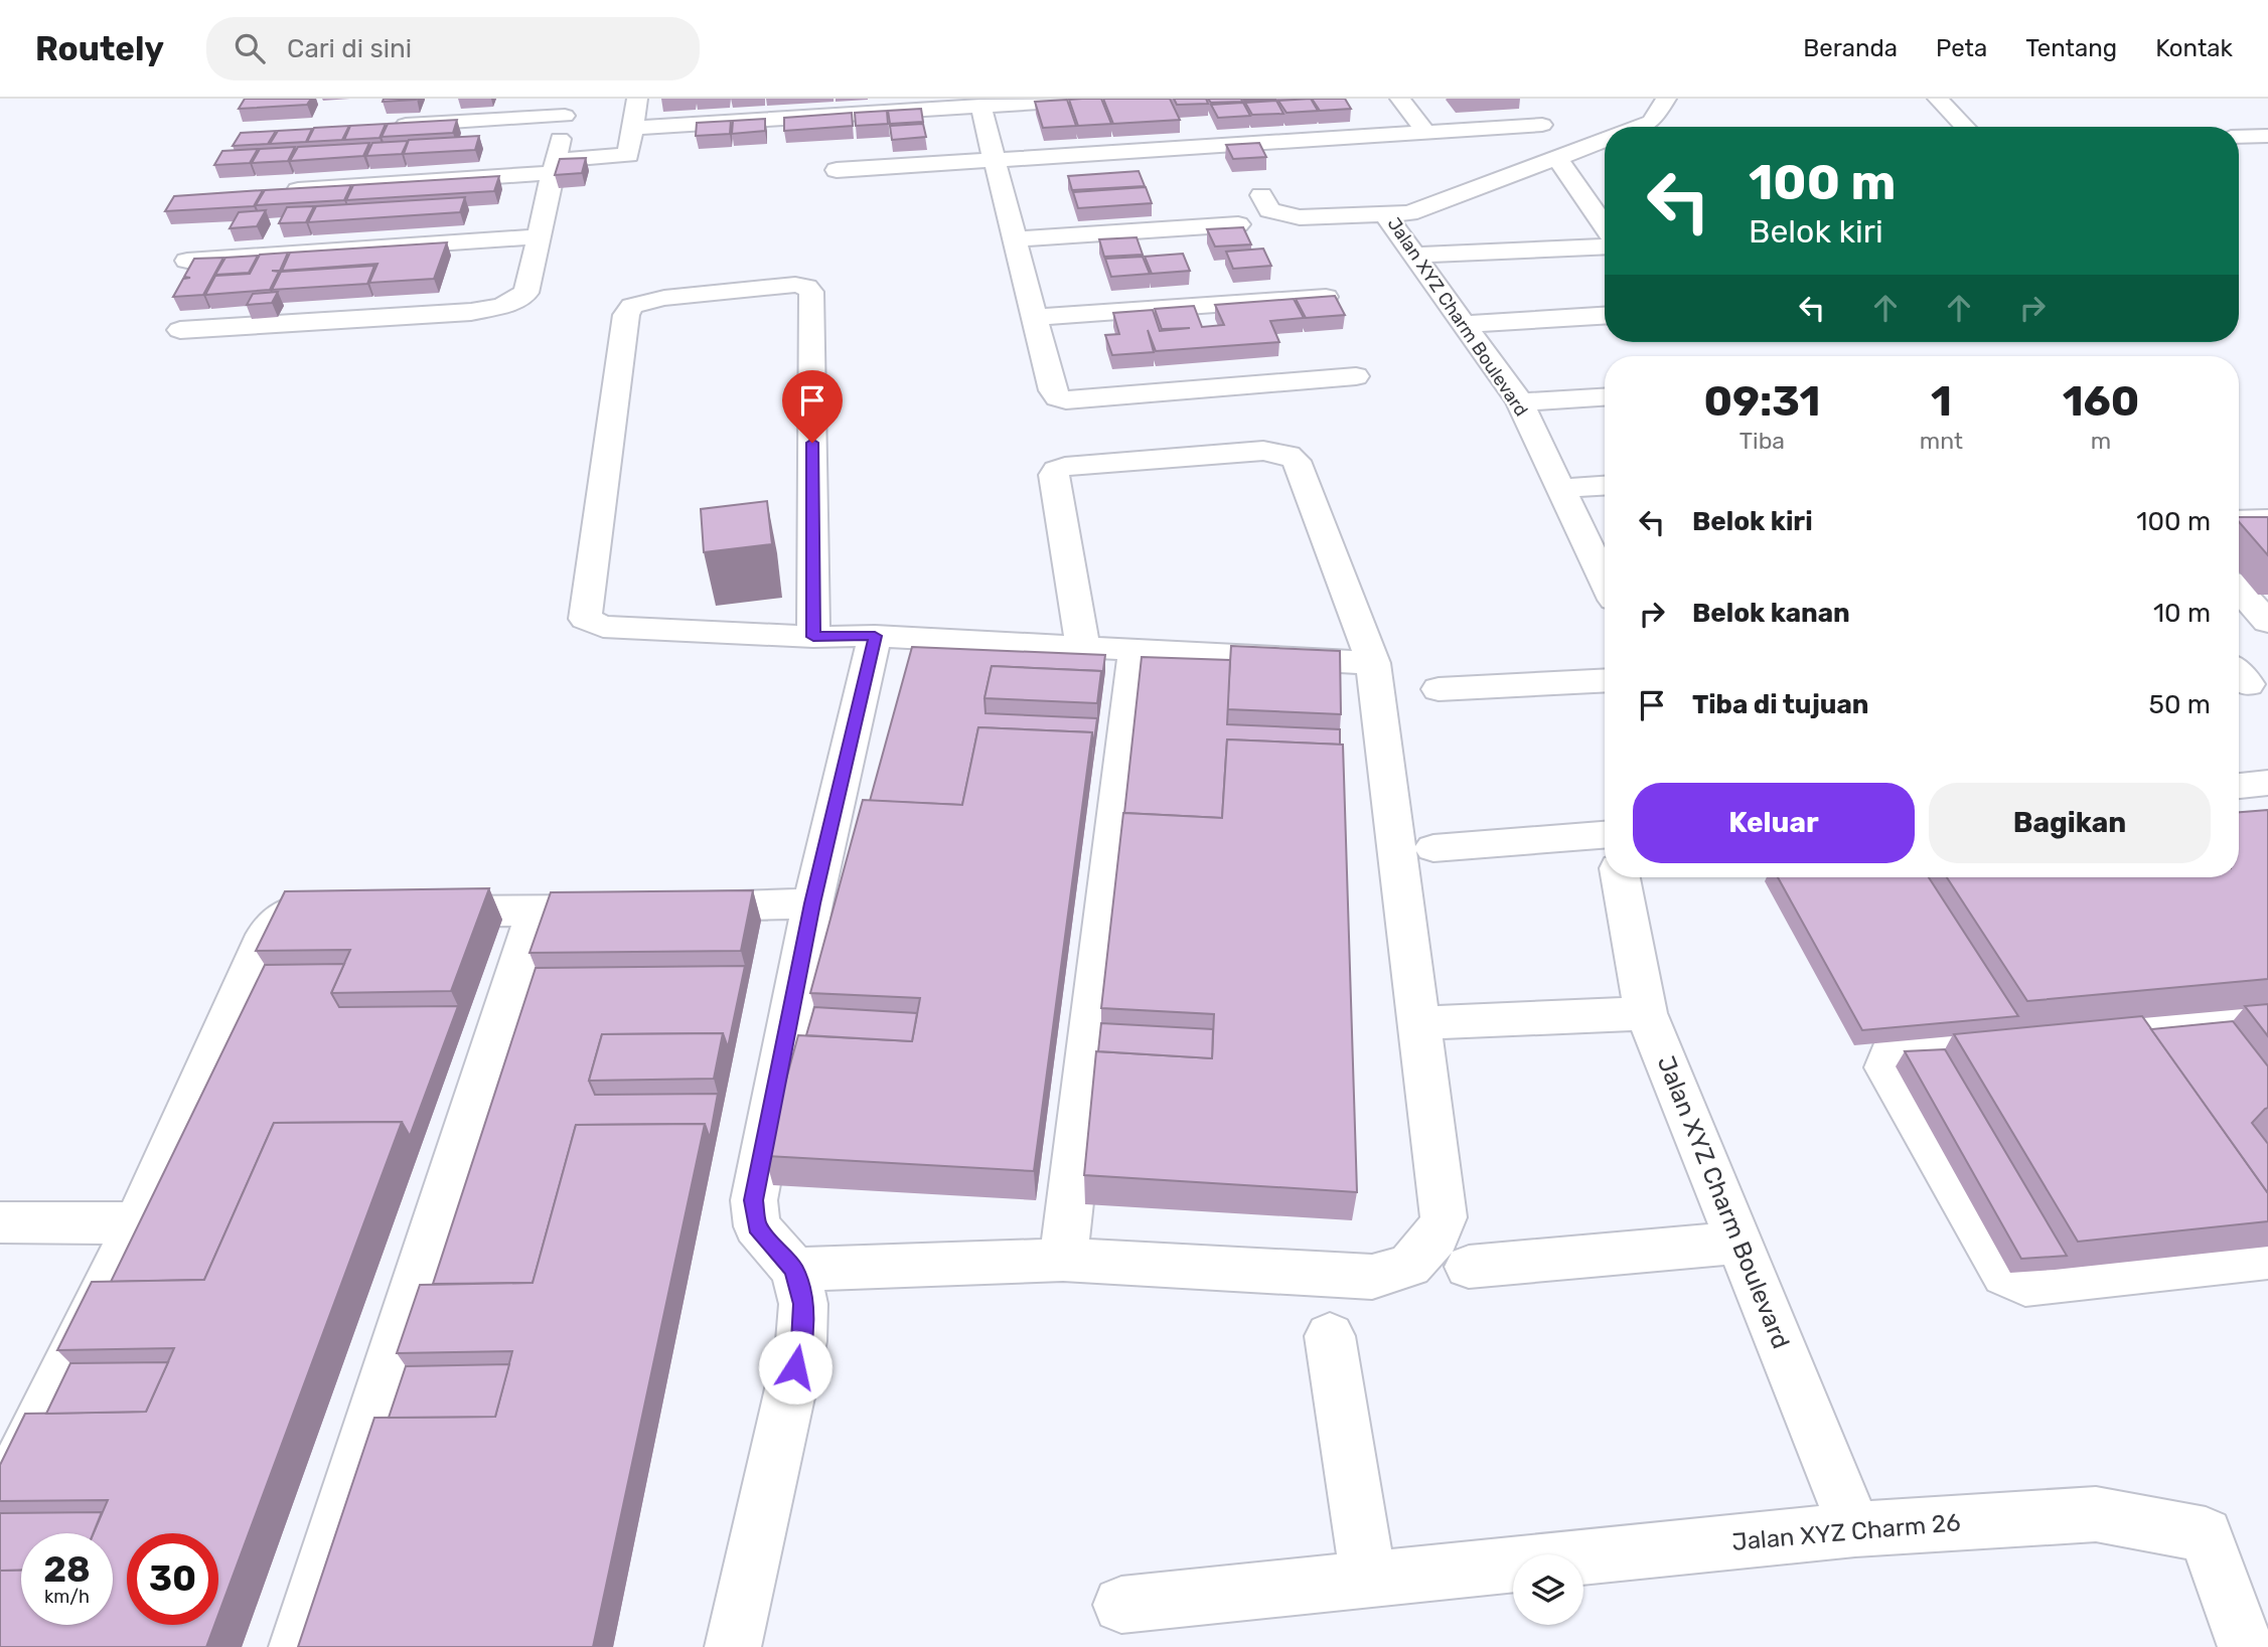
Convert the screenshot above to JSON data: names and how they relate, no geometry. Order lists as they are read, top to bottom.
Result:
{
  "streets": {
    "street": ["Jalan XYZ Charm Boulevard", "Jalan XYZ Charm 26"]
  },
  "crossings": [
    ["Jalan XYZ Charm Boulevard", "Jalan XYZ Charm 26"]
  ],
  "page": {
    "header": "Routely",
    "search": "Cari di sini",
    "nav": [
      "Beranda",
      "Peta",
      "Tentang",
      "Kontak"
    ],
    "turn": ["100 m", "Belok kiri"],
    "eta": [
      "09:31",
      "Tiba",
      "1",
      "mnt",
      "160",
      "m"
    ],
    "list": [
      {
        "name": "Belok kiri",
        "value": "100 m"
      },
      {
        "name": "Belok kanan",
        "value": "10 m"
      },
      {
        "name": "Tiba di tujuan",
        "value": "50 m"
      }
    ],
    "buttons": ["Keluar", "Bagikan"],
    "speed": "28 km/h",
    "limit": "30"
  }
}
